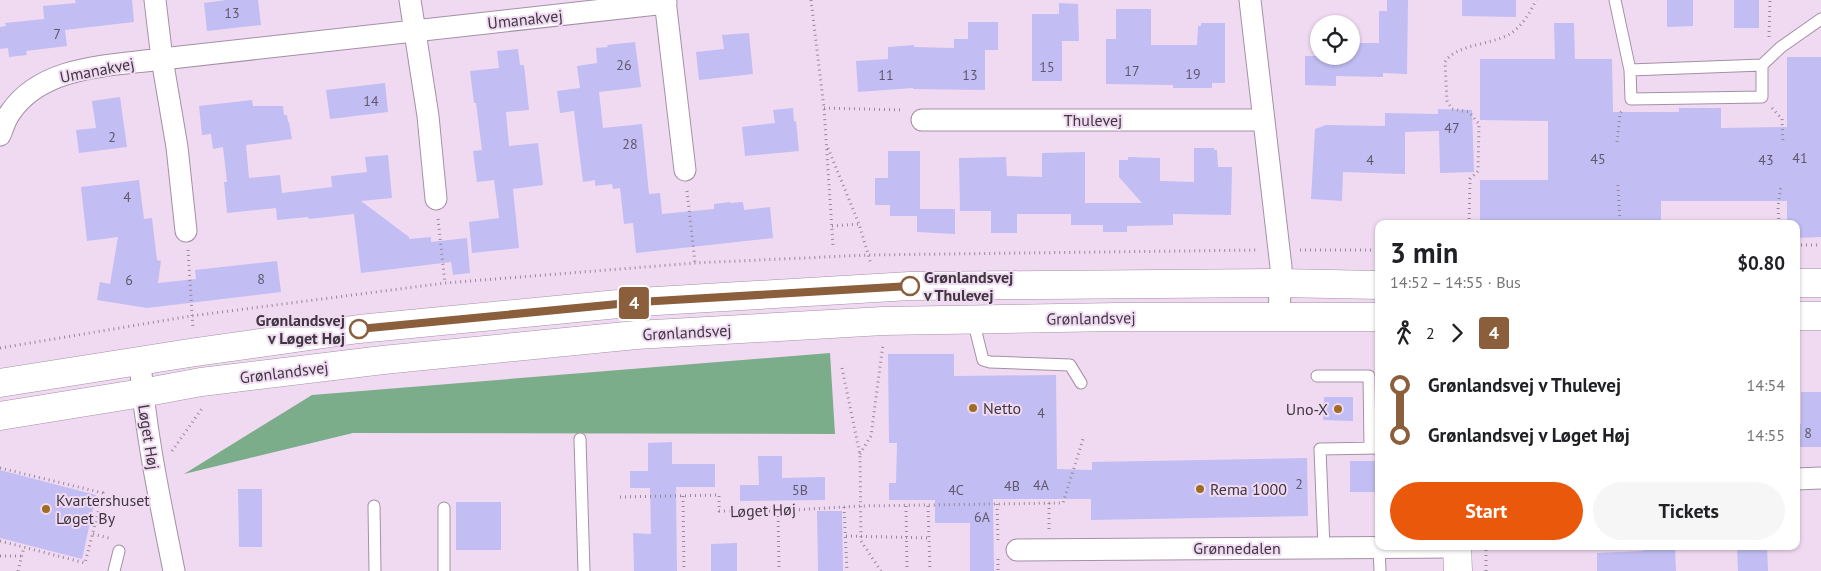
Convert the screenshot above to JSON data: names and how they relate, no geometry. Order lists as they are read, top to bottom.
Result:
{
  "streets": {
    "street": [
      "Umanakvej",
      "Thulevej",
      "Grønlandsvej",
      "Løget Høj",
      "Grønnedalen"
    ]
  },
  "crossings": [
    ["Grønlandsvej", "Løget Høj"]
  ],
  "places": [
    "Grønlandsvej v Thulevej",
    "Grønlandsvej v Løget Høj",
    "Netto",
    "Uno-X",
    "Rema 1000",
    "Kvartershuset Løget By"
  ],
  "lines": ["bus line 4"],
  "house_numbers": [
    "13",
    "7",
    "26",
    "15",
    "17",
    "19",
    "11",
    "13",
    "14",
    "47",
    "2",
    "28",
    "41",
    "45",
    "4",
    "43",
    "4",
    "8",
    "6",
    "4",
    "8",
    "2",
    "4A",
    "4B",
    "5B",
    "4C",
    "6A"
  ],
  "page": {
    "on_map": "4",
    "heading": ["3 min", "14:52 – 14:55 · Bus", "$0.80"],
    "legs": ["2", "4"],
    "list": [
      {
        "name": "Grønlandsvej v Thulevej",
        "value": "14:54"
      },
      {
        "name": "Grønlandsvej v Løget Høj",
        "value": "14:55"
      }
    ],
    "buttons": ["Start", "Tickets"]
  }
}
